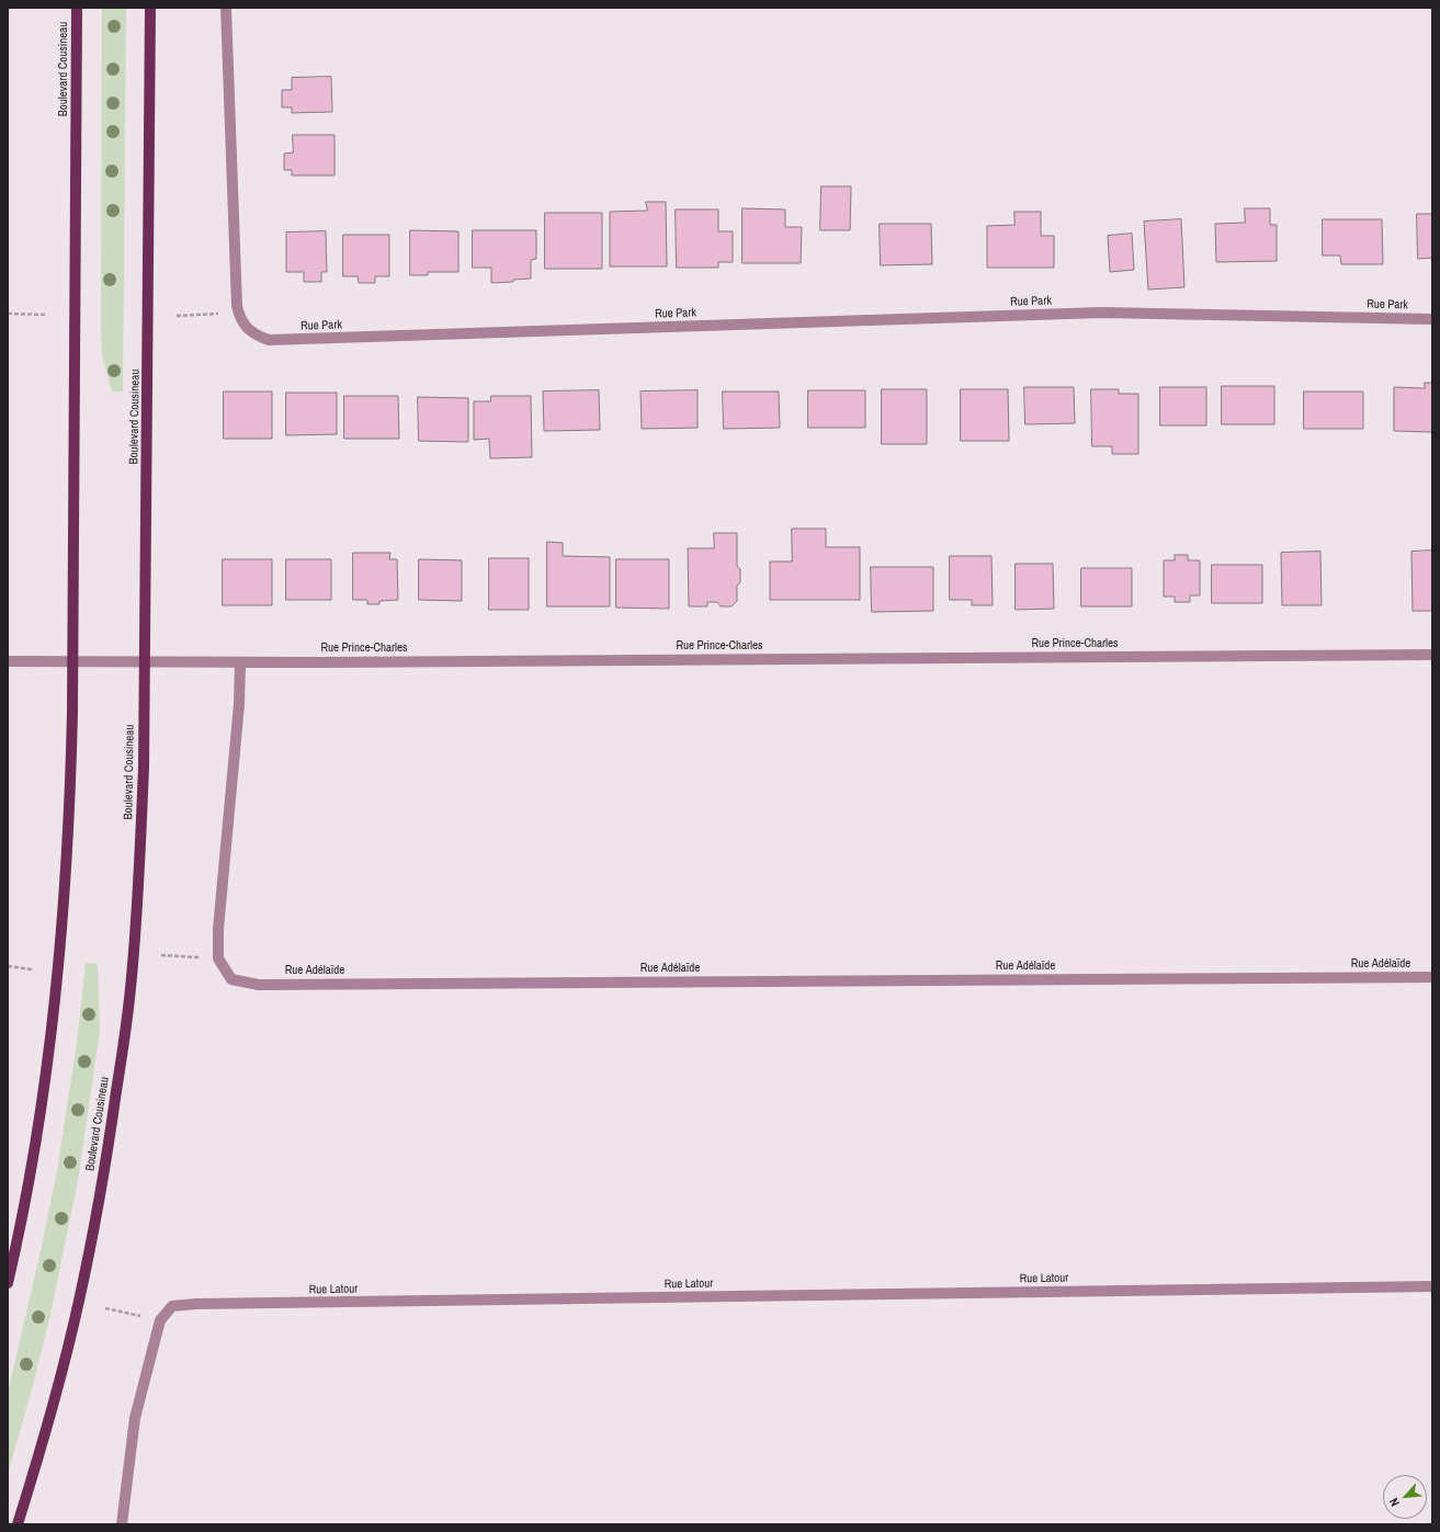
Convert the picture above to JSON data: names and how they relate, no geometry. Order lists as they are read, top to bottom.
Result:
{
  "streets": {
    "main road": ["Boulevard Cousineau"],
    "street": [
      "Rue Park",
      "Rue Prince-Charles",
      "Rue Adélaïde",
      "Rue Latour"
    ]
  },
  "crossings": [
    ["Boulevard Cousineau", "Rue Prince-Charles"],
    ["Rue Prince-Charles", "Rue Adélaïde"]
  ],
  "north": "bottom left"
}
